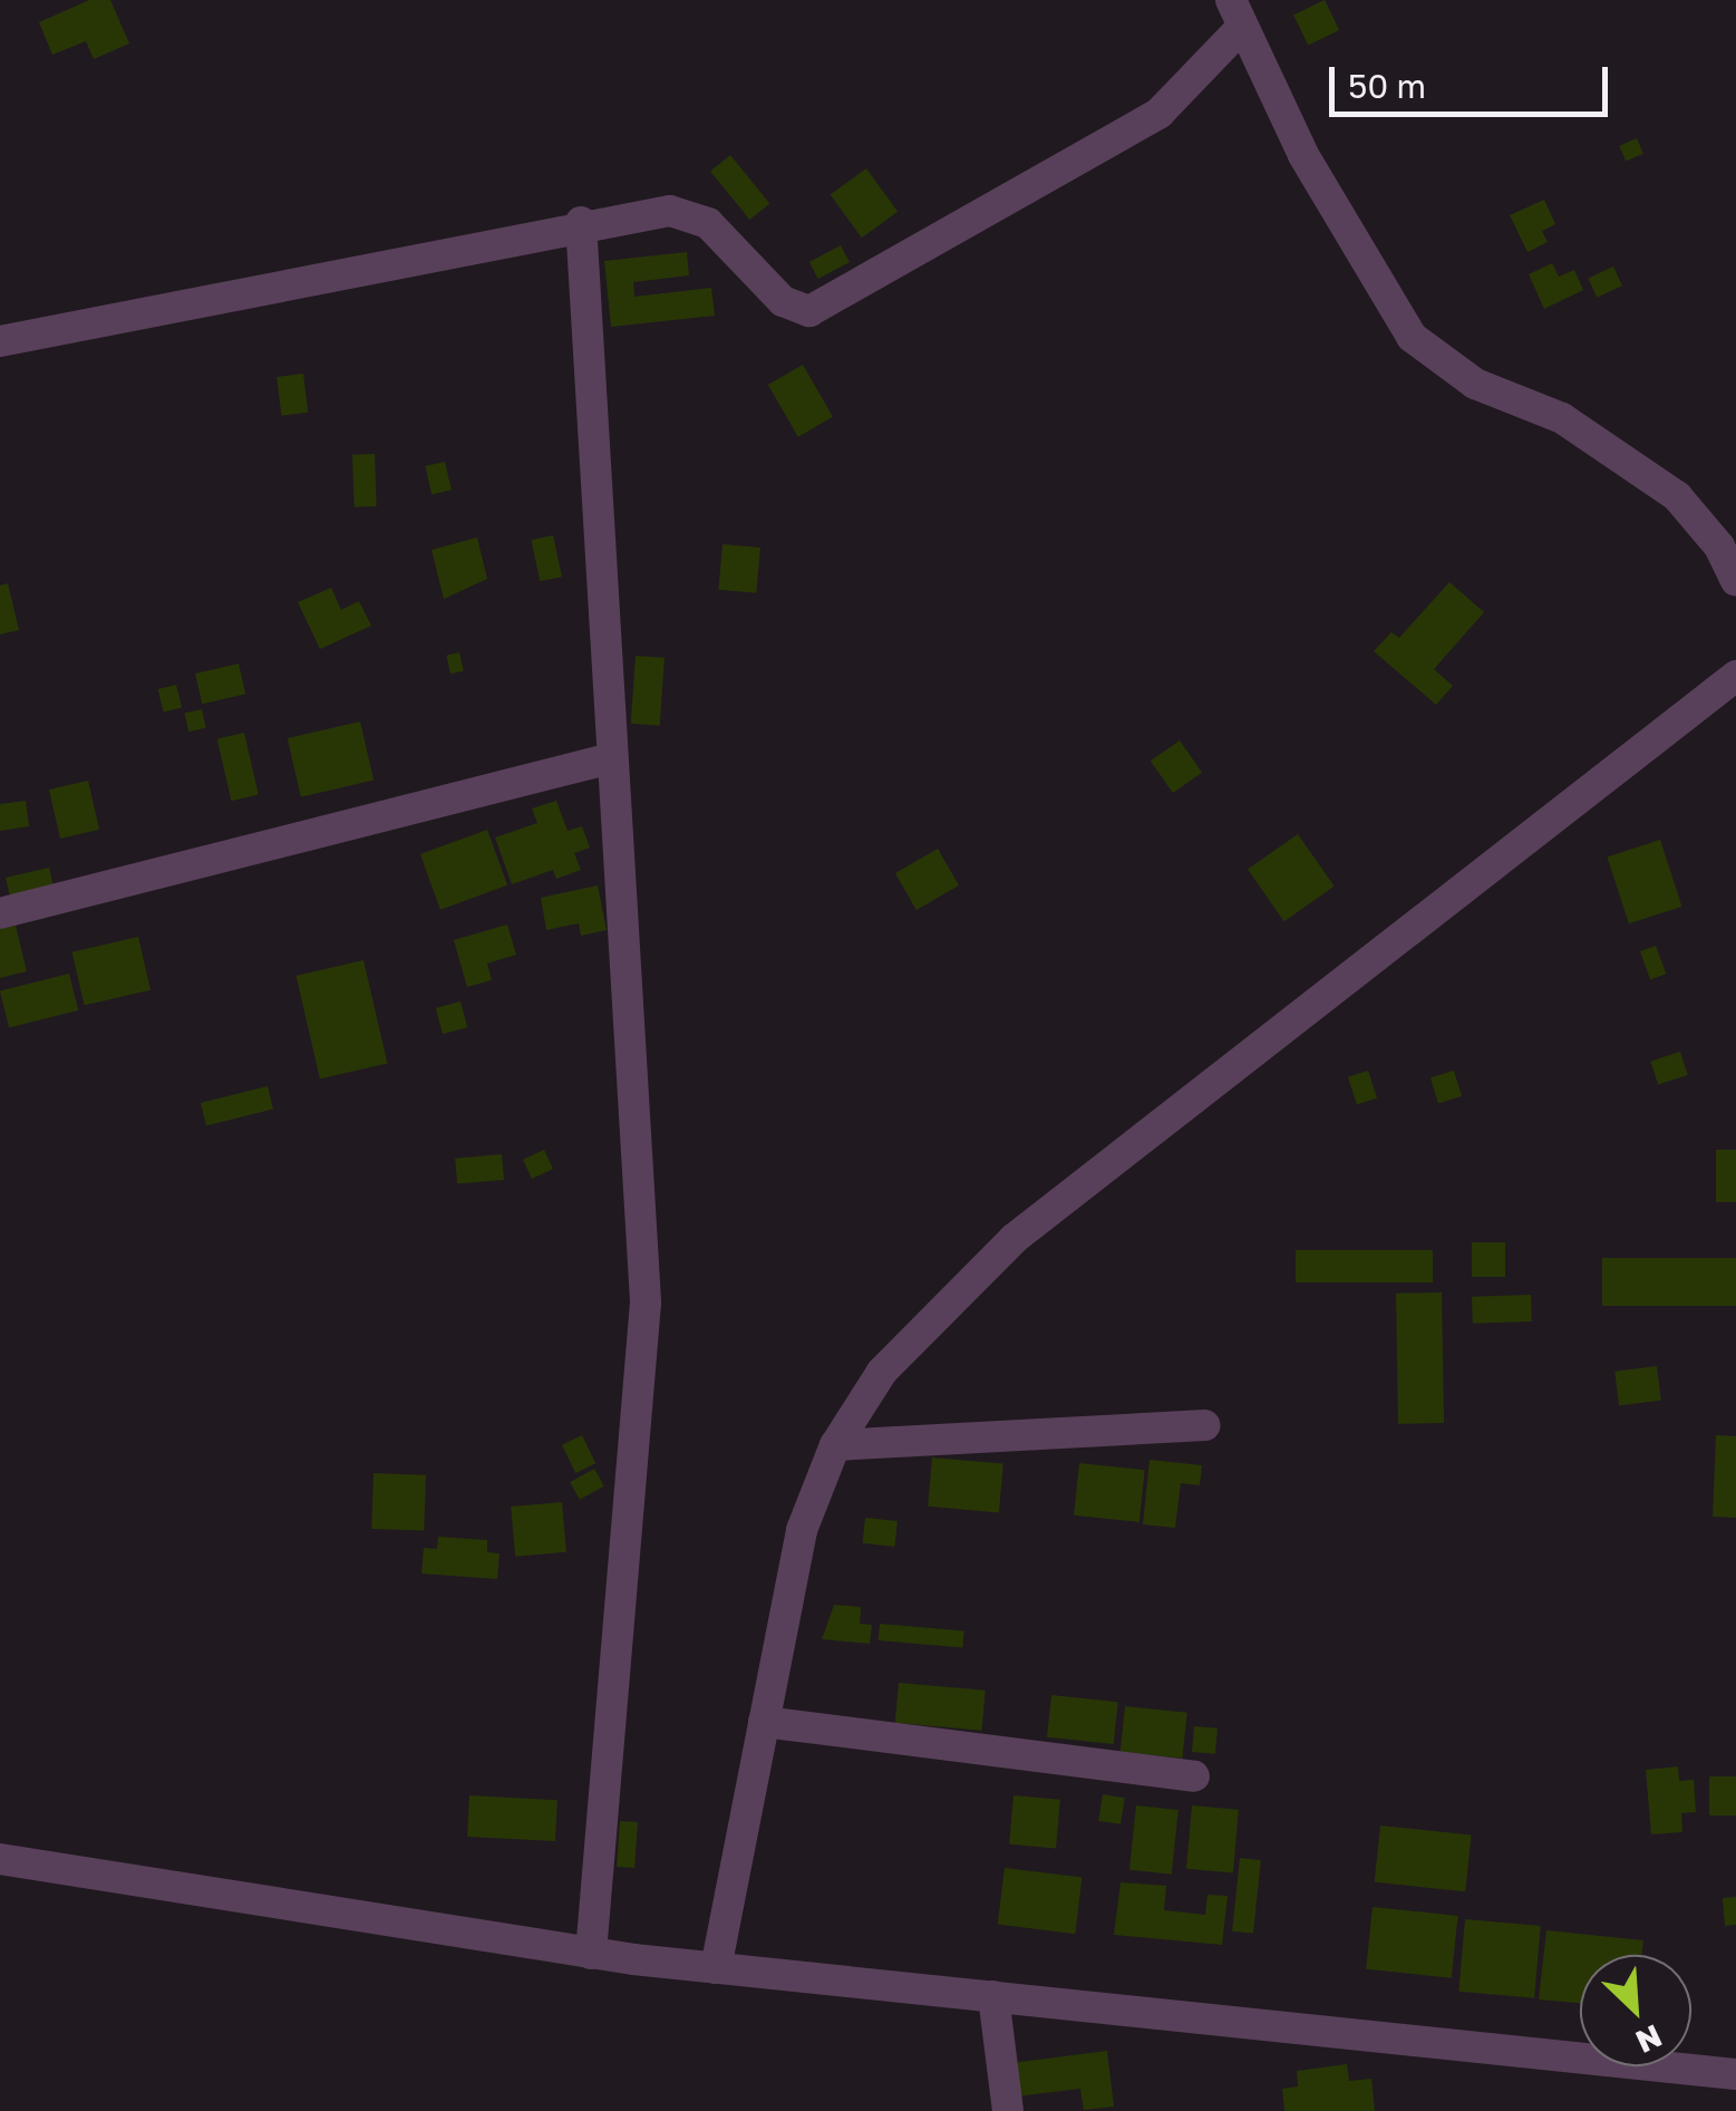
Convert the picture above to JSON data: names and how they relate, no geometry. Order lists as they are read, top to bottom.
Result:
{
  "scale_bar": "50 m",
  "north": "bottom right"
}
